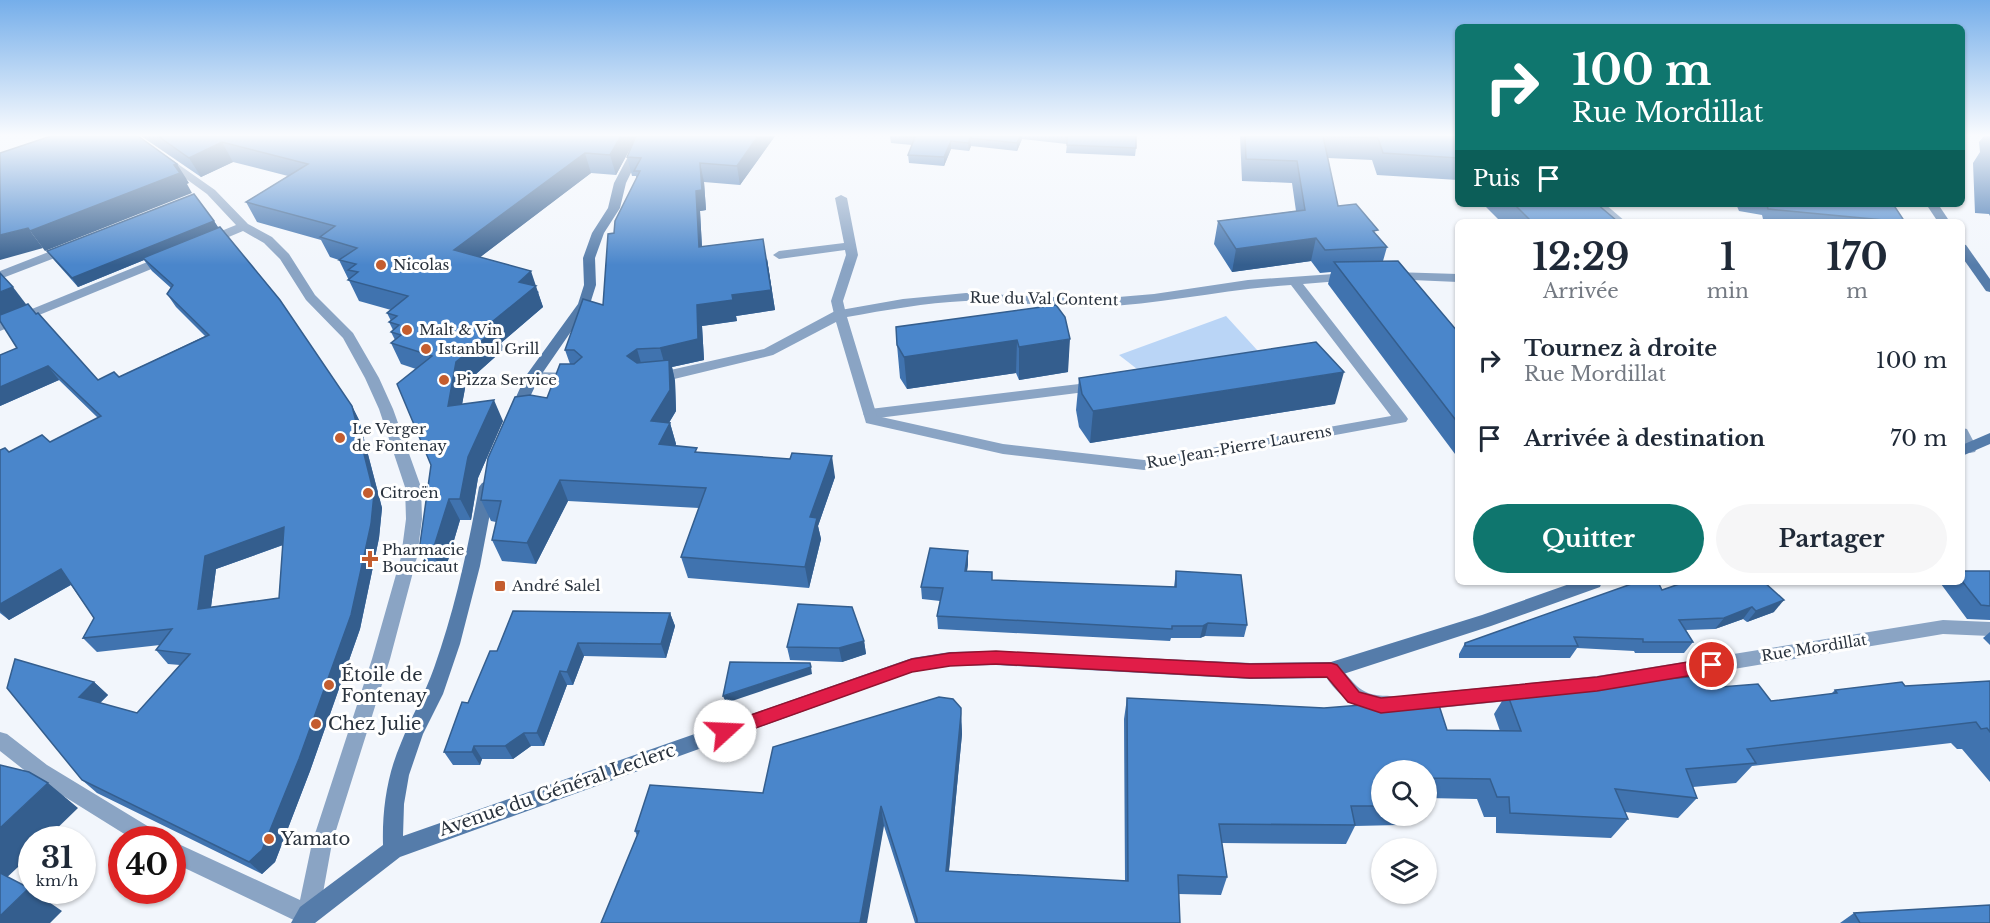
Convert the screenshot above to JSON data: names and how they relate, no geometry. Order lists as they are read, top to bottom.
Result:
{
  "streets": {
    "street": [
      "Rue du Val Content",
      "Rue Jean-Pierre Laurens",
      "Rue Mordillat",
      "Avenue du Général Leclerc"
    ]
  },
  "crossings": [
    ["Rue du Val Content", "Rue Jean-Pierre Laurens"],
    ["Rue Mordillat", "Avenue du Général Leclerc"]
  ],
  "places": {
    "other": [
      "Nicolas",
      "Malt & Vin",
      "Istanbul Grill",
      "Pizza Service",
      "Le Verger de Fontenay",
      "Citroën",
      "Étoile de Fontenay",
      "Chez Julie",
      "Yamato"
    ],
    "health": ["Pharmacie Boucicaut"],
    "transit": ["André Salel"]
  },
  "page": {
    "turn": ["100 m", "Rue Mordillat"],
    "then": "Puis",
    "eta": [
      "12:29",
      "Arrivée",
      "1",
      "min",
      "170",
      "m"
    ],
    "list": [
      {
        "name": "Tournez à droite",
        "note": "Rue Mordillat",
        "value": "100 m"
      },
      {
        "name": "Arrivée à destination",
        "value": "70 m"
      }
    ],
    "buttons": ["Quitter", "Partager"],
    "speed": "31 km/h",
    "limit": "40"
  }
}
